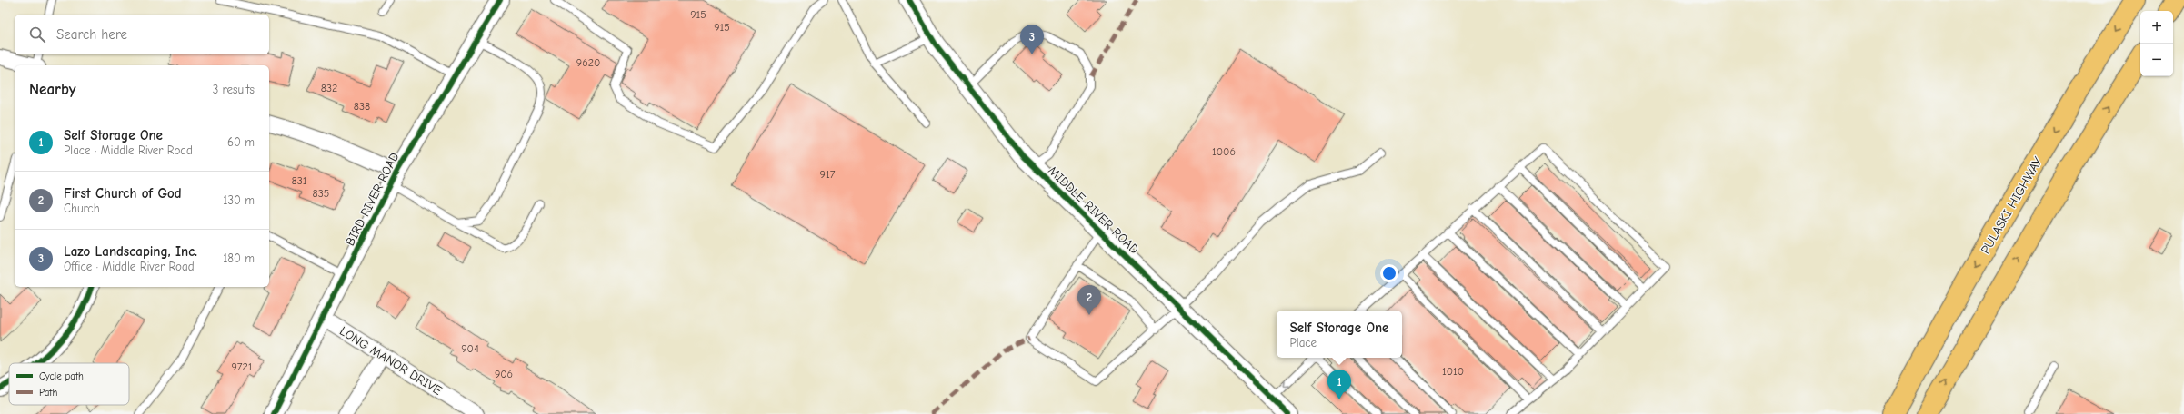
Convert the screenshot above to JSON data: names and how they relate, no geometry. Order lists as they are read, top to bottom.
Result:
{
  "streets": {
    "highway": ["PULASKI HIGHWAY"],
    "street": ["BIRD RIVER ROAD", "MIDDLE RIVER ROAD", "LONG MANOR DRIVE"]
  },
  "crossings": [
    ["BIRD RIVER ROAD", "LONG MANOR DRIVE"]
  ],
  "house_numbers": [
    "915",
    "915",
    "9620",
    "832",
    "838",
    "1006",
    "917",
    "831",
    "835",
    "904",
    "9721",
    "1010",
    "906"
  ],
  "legend": ["Cycle path", "Path"],
  "page": {
    "map_buttons": ["+", "−"],
    "search": "Search here",
    "pins": ["3", "2", "1"],
    "heading": ["Nearby", "3 results"],
    "list": [
      {
        "mark": "1",
        "name": "Self Storage One",
        "note": "Place · Middle River Road",
        "value": "60 m"
      },
      {
        "mark": "2",
        "name": "First Church of God",
        "note": "Church",
        "value": "130 m"
      },
      {
        "mark": "3",
        "name": "Lazo Landscaping, Inc.",
        "note": "Office · Middle River Road",
        "value": "180 m"
      }
    ],
    "popup": ["Self Storage One", "Place"]
  }
}
